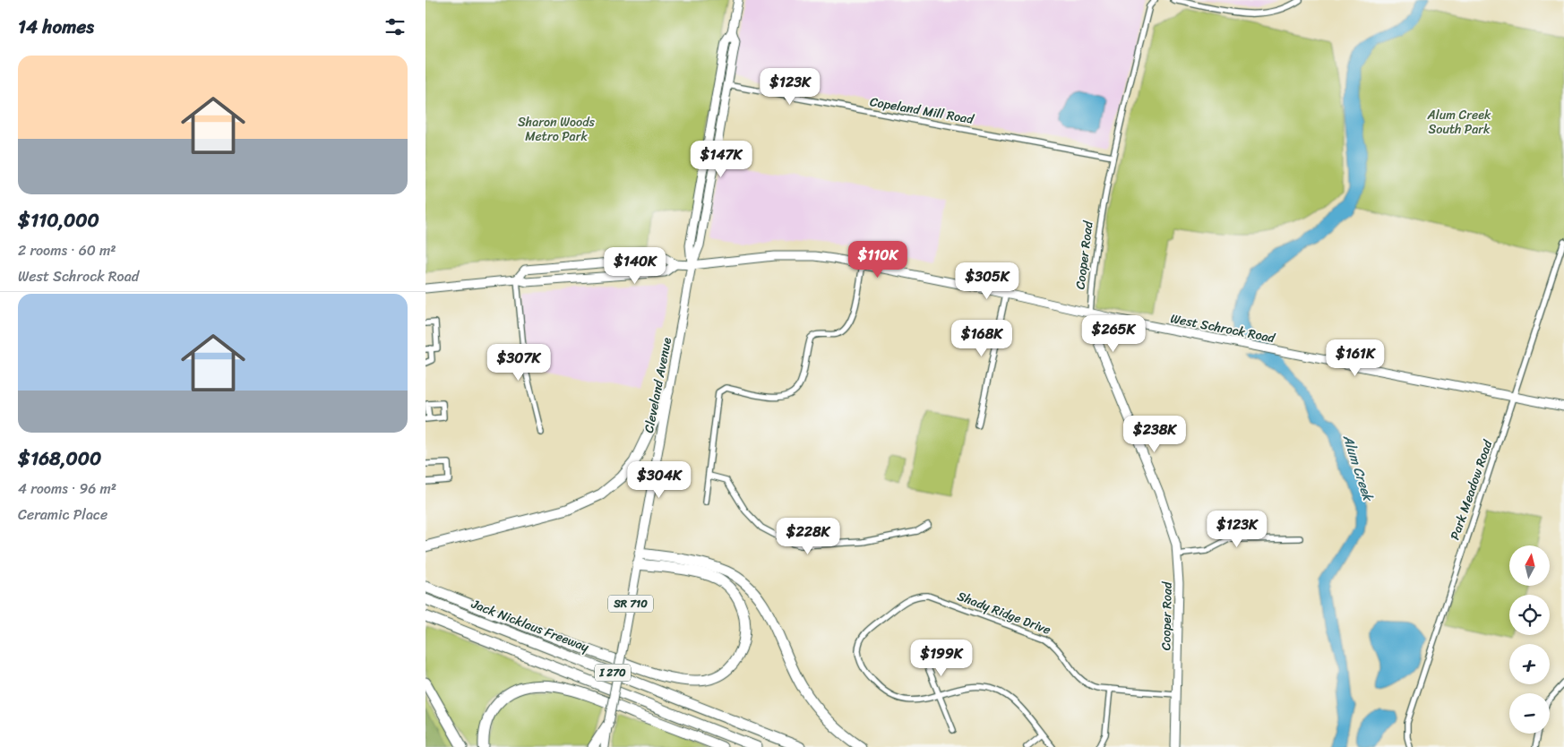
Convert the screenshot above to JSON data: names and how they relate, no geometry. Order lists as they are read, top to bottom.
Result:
{
  "streets": {
    "highway": ["Jack Nicklaus Freeway", "I 270"],
    "main road": [
      "Cooper Road",
      "West Schrock Road",
      "Cleveland Avenue",
      "SR 710"
    ],
    "street": ["Copeland Mill Road", "Park Meadow Road", "Shady Ridge Drive"]
  },
  "crossings": [
    ["Copeland Mill Road", "Cooper Road"],
    ["Cooper Road", "West Schrock Road"],
    ["Cooper Road", "Shady Ridge Drive"],
    ["West Schrock Road", "Cleveland Avenue"],
    ["West Schrock Road", "Park Meadow Road"]
  ],
  "water": ["Alum Creek"],
  "parks": ["Alum Creek South Park", "Sharon Woods Metro Park"],
  "north": "top",
  "page": {
    "heading": "14 homes",
    "list": [
      {
        "name": "$110,000",
        "note": "2 rooms · 60 m² · West Schrock Road"
      },
      {
        "name": "$168,000",
        "note": "4 rooms · 96 m² · Ceramic Place"
      }
    ],
    "price": [
      "$123K",
      "$147K",
      "$110K",
      "$140K",
      "$305K",
      "$265K",
      "$168K",
      "$161K",
      "$307K",
      "$238K",
      "$304K",
      "$123K",
      "$228K",
      "$199K"
    ],
    "map_buttons": ["+", "−"]
  }
}
